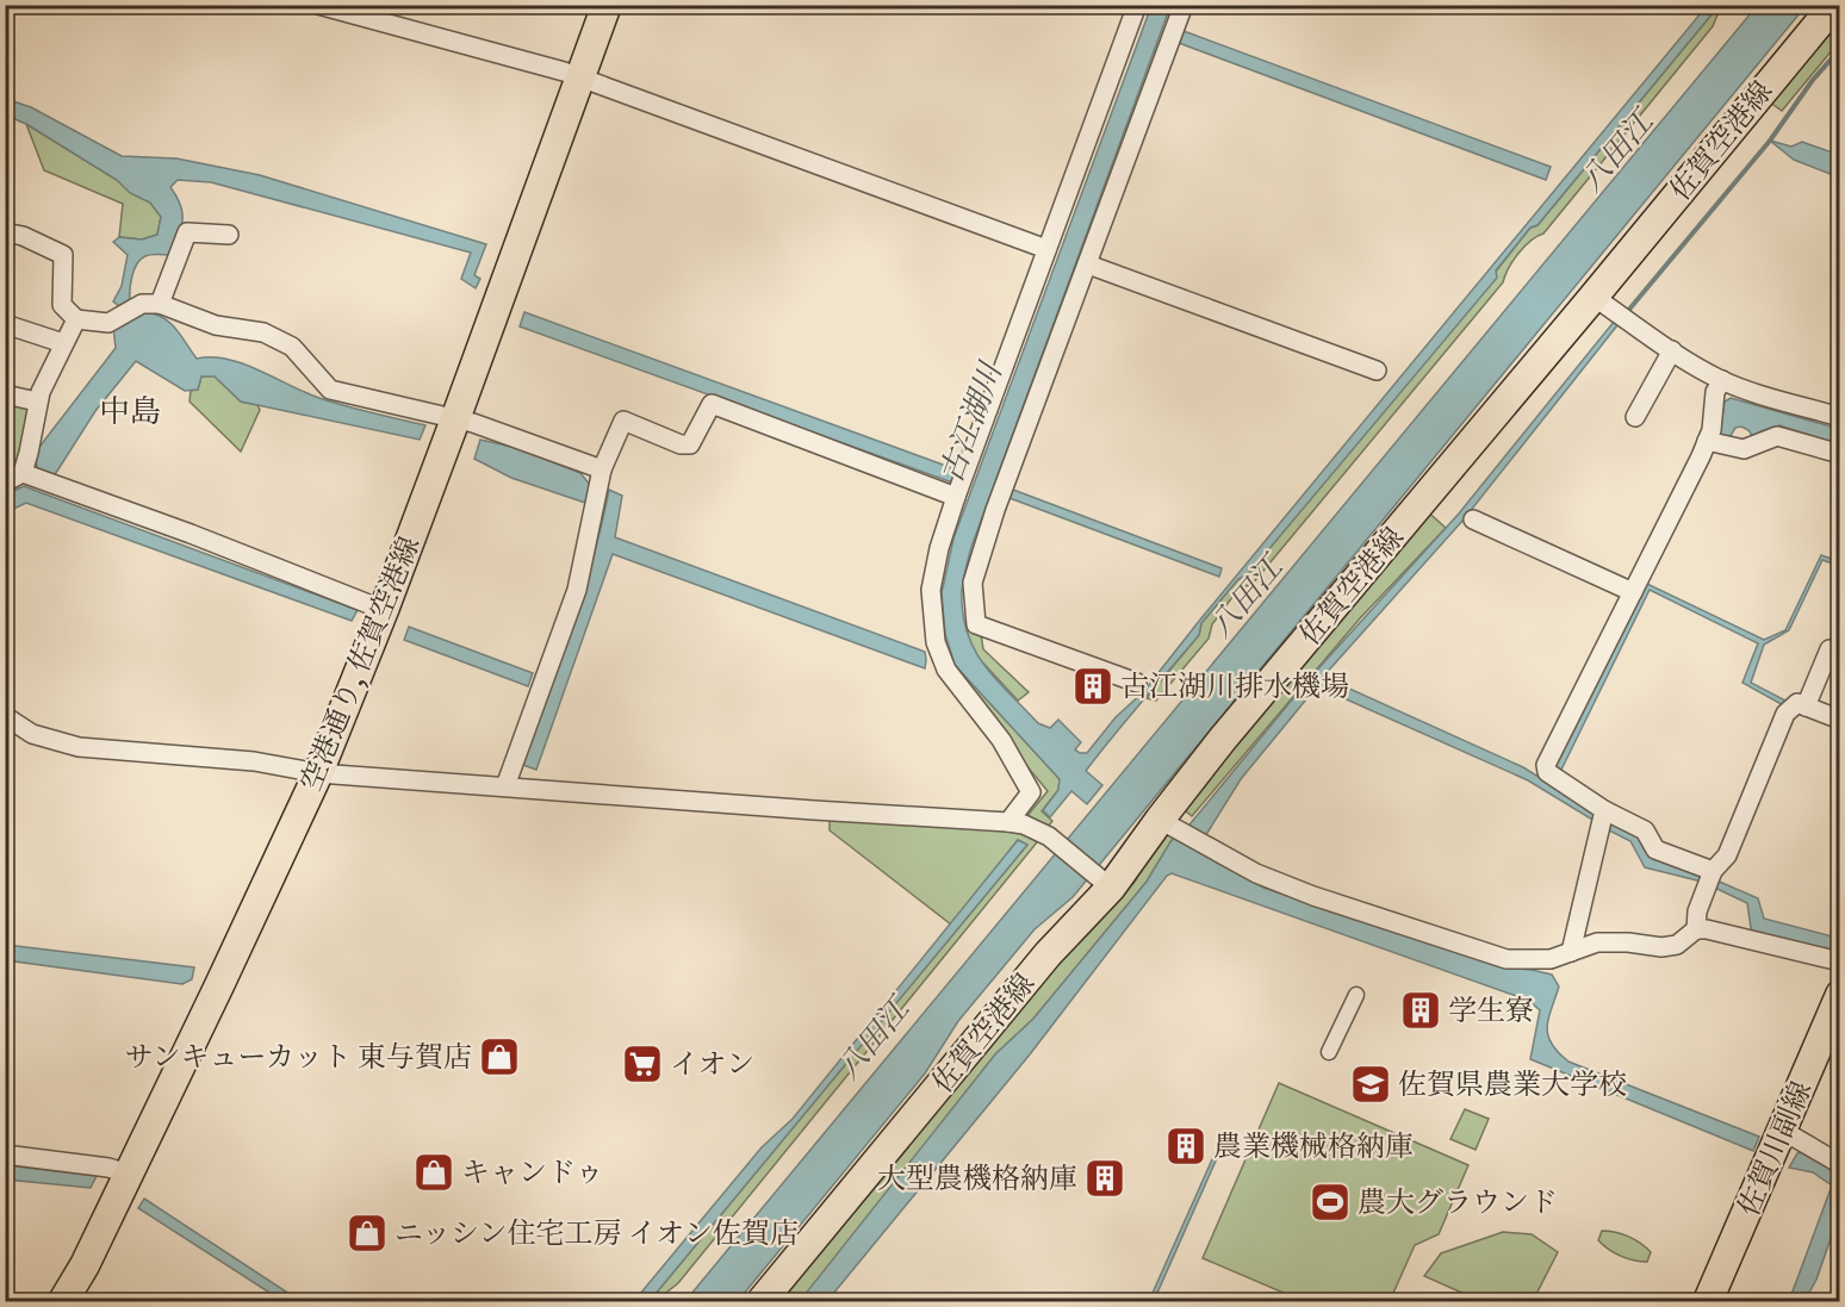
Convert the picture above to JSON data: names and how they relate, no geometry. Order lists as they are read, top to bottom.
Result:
{
  "streets": {
    "main road": ["佐賀空港線", "空港通り, 佐賀空港線", "佐賀川副線"]
  },
  "districts": ["中島"],
  "water": ["八田江", "古江湖川"],
  "places": {
    "building": [
      "古江湖川排水機場",
      "学生寮",
      "農業機械格納庫",
      "大型農機格納庫"
    ],
    "shop": ["サンキューカット 東与賀店", "キャンドゥ", "ニッシン住宅工房 イオン佐賀店"],
    "supermarket": ["イオン"],
    "school or university": ["佐賀県農業大学校"],
    "sports": ["農大グラウンド"]
  }
}
